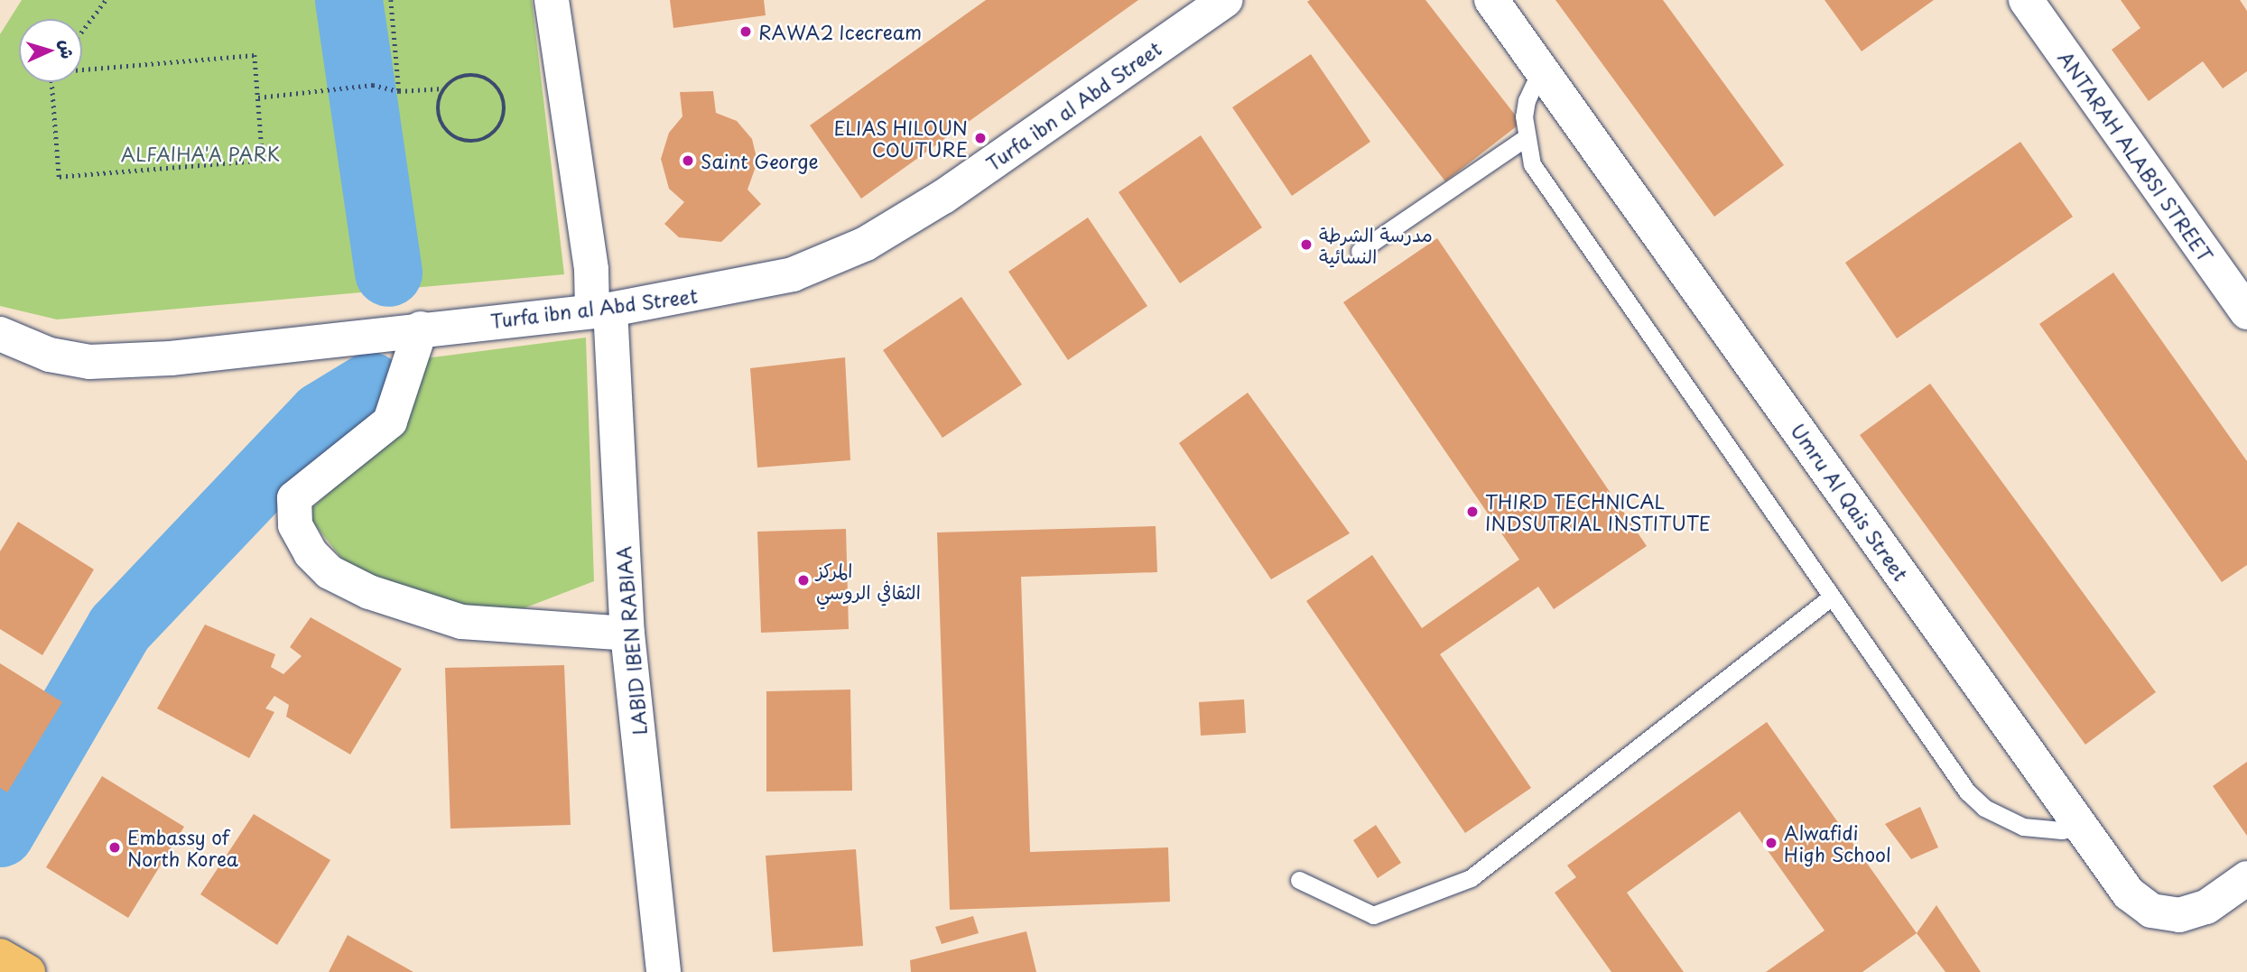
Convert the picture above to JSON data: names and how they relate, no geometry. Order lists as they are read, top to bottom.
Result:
{
  "streets": {
    "street": [
      "Turfa ibn al Abd Street",
      "ANTARAH ALABSI STREET",
      "Umru Al Qais Street",
      "LABID IBEN RABIAA"
    ]
  },
  "crossings": [
    ["Turfa ibn al Abd Street", "LABID IBEN RABIAA"]
  ],
  "parks": ["ALFAIHA'A PARK"],
  "places": [
    "RAWA2 Icecream",
    "ELIAS HILOUN COUTURE",
    "Saint George",
    "مدرسة الشرطة النسائية",
    "THIRD TECHNICAL INDSUTRIAL INSTITUTE",
    "المركز الثقافي الروسي",
    "Alwafidi High School",
    "Embassy of North Korea"
  ],
  "north": "right"
}
